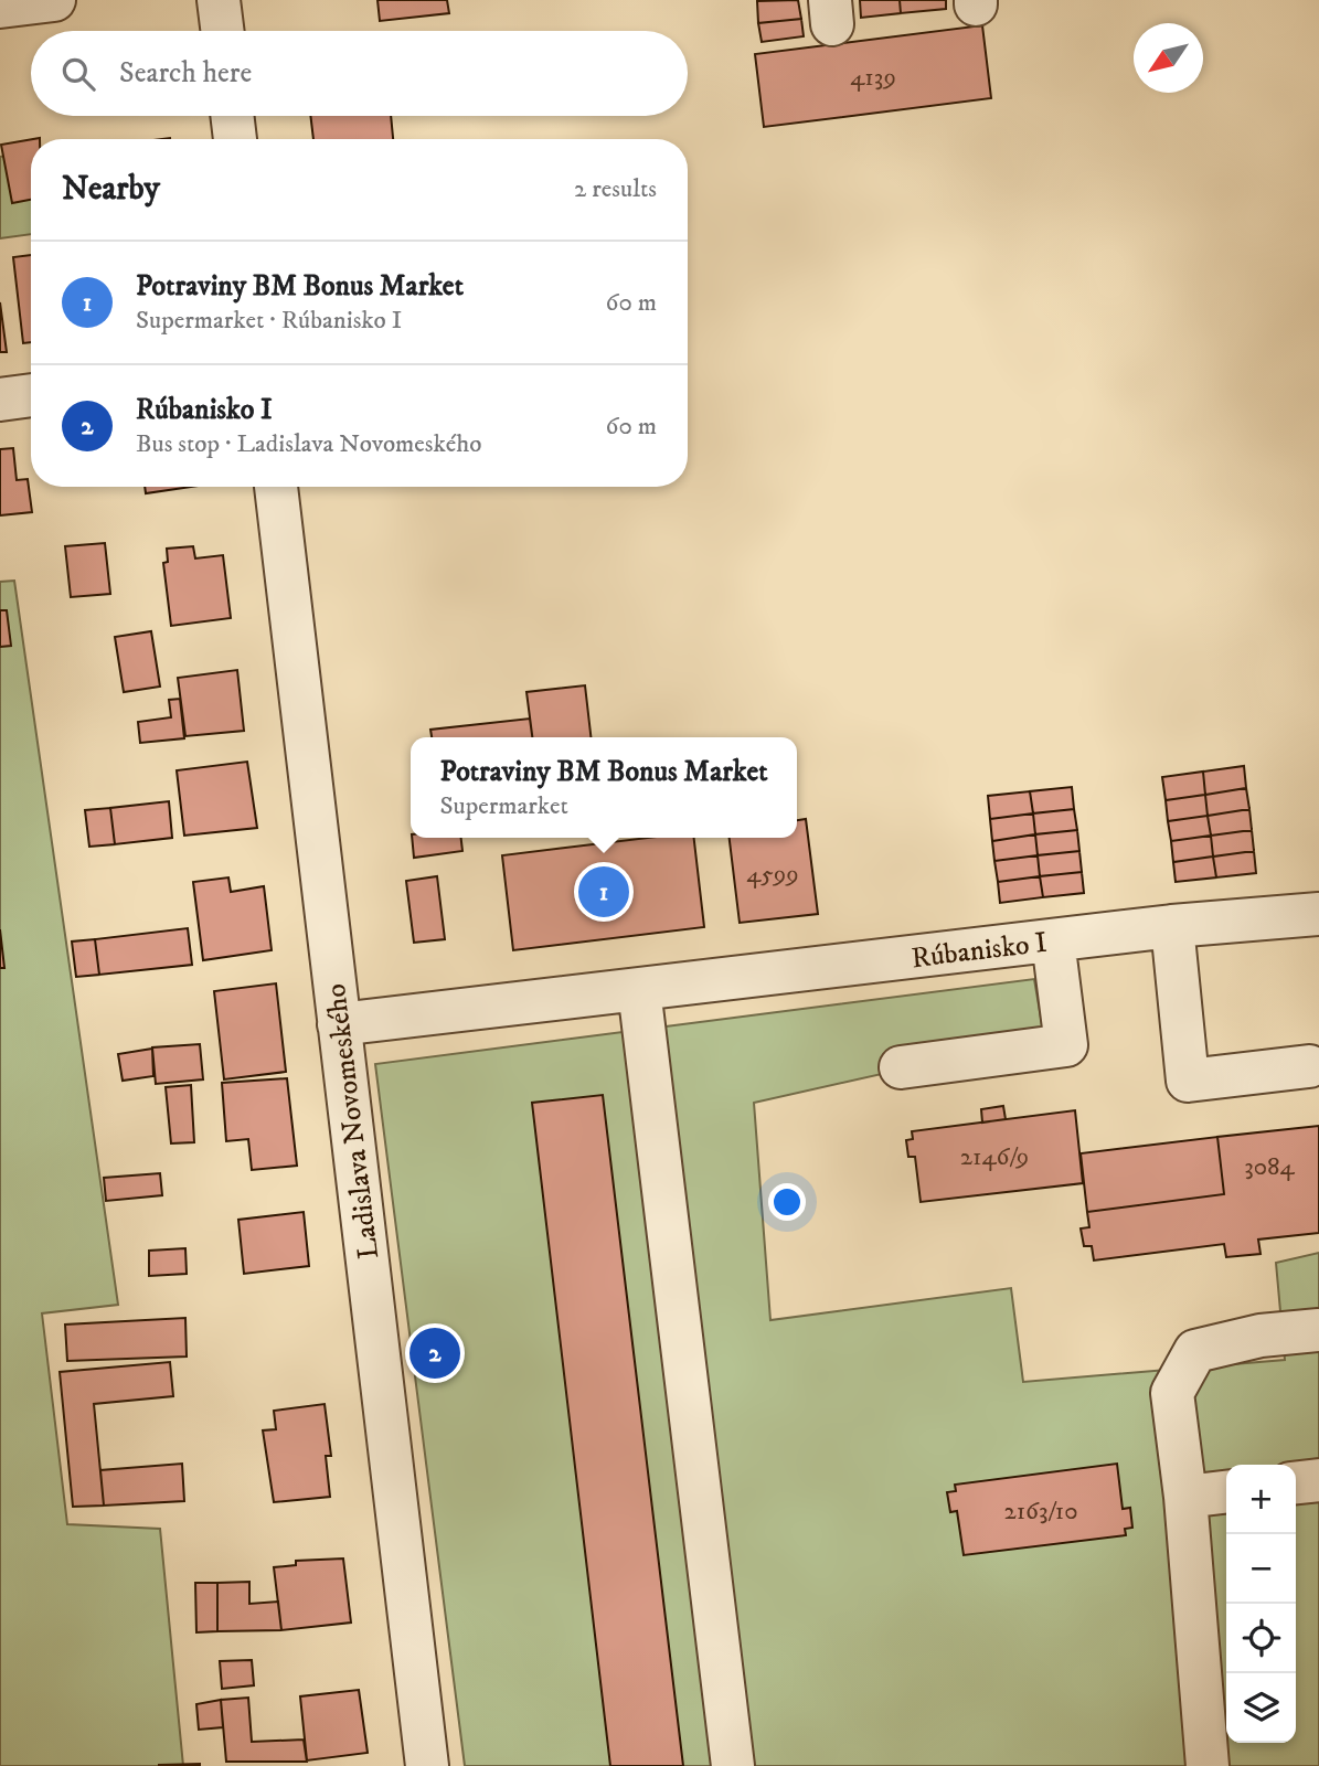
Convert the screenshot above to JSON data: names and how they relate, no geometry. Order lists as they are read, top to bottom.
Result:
{
  "streets": {
    "street": ["Rúbanisko I", "Ladislava Novomeského"]
  },
  "crossings": [
    ["Rúbanisko I", "Ladislava Novomeského"]
  ],
  "house_numbers": [
    "4139",
    "4599",
    "2146/9",
    "3084",
    "2163/10"
  ],
  "north": "bottom left",
  "page": {
    "search": "Search here",
    "heading": ["Nearby", "2 results"],
    "list": [
      {
        "mark": "1",
        "name": "Potraviny BM Bonus Market",
        "note": "Supermarket · Rúbanisko I",
        "value": "60 m"
      },
      {
        "mark": "2",
        "name": "Rúbanisko I",
        "note": "Bus stop · Ladislava Novomeského",
        "value": "60 m"
      }
    ],
    "popup": ["Potraviny BM Bonus Market", "Supermarket"],
    "pins": ["1", "2"],
    "map_buttons": ["+", "−"]
  }
}
